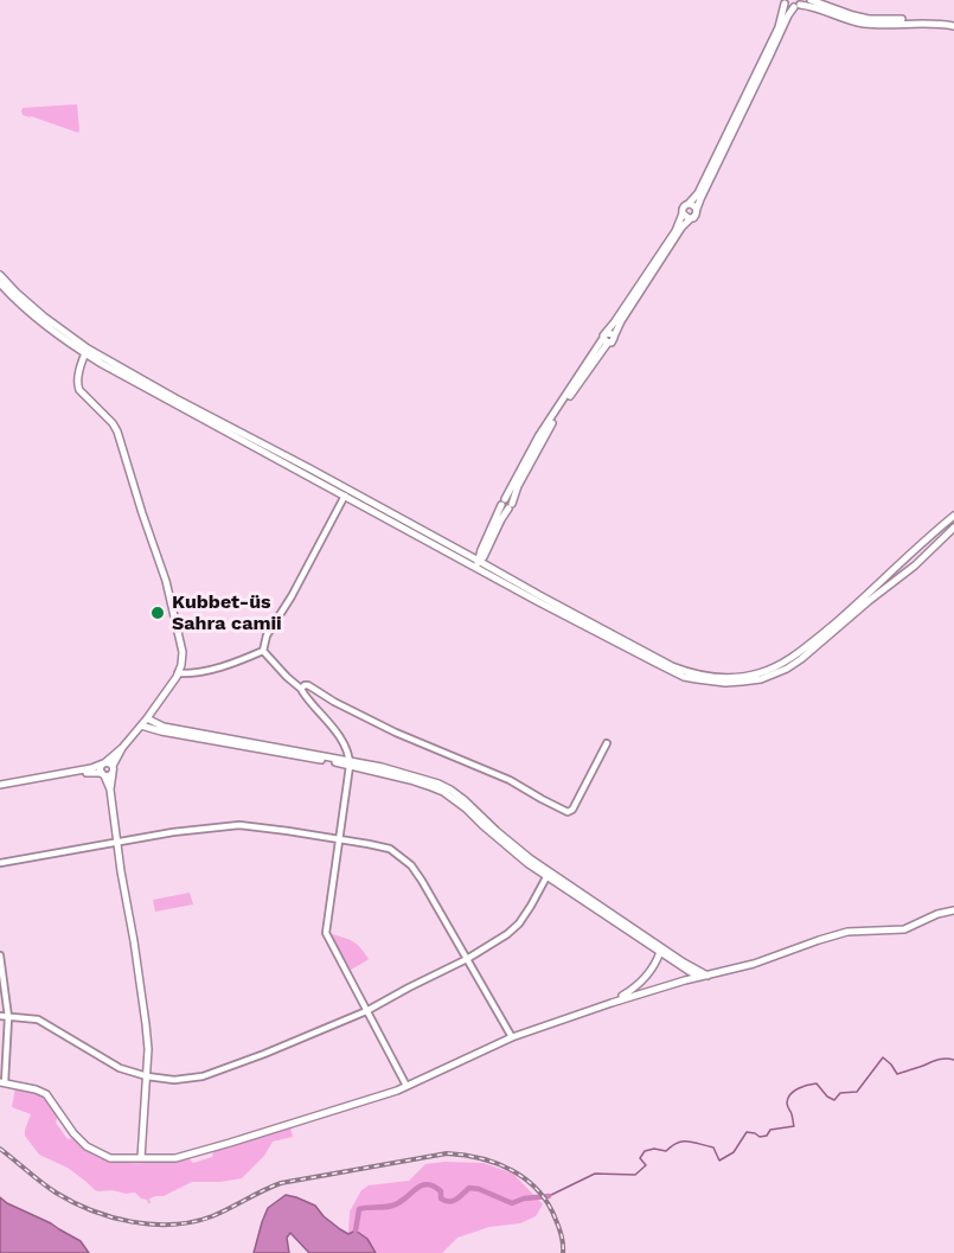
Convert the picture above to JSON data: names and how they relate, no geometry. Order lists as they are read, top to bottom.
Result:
{
  "places": ["Kubbet-üs Sahra camii"]
}
